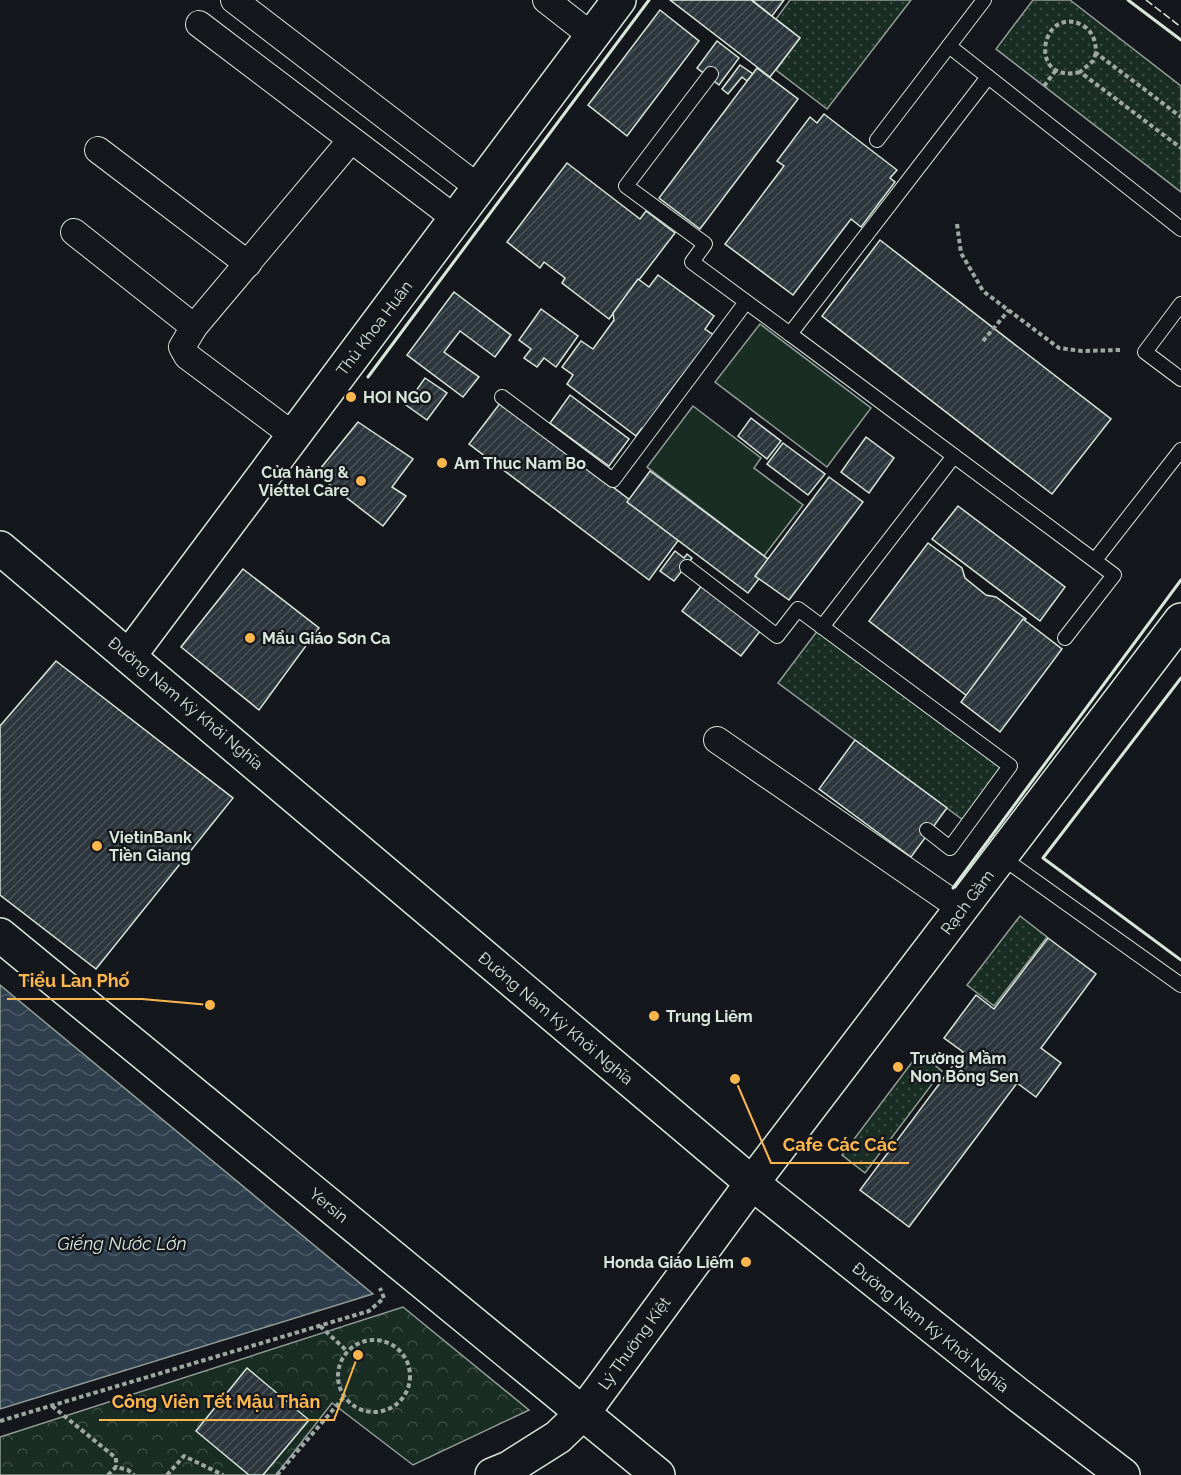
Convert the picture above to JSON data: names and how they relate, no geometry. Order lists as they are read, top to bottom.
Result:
{
  "streets": {
    "main road": [
      "Thủ Khoa Huân",
      "Đường Nam Kỳ Khởi Nghĩa",
      "Rạch Gầm",
      "Yersin",
      "Lý Thường Kiệt"
    ]
  },
  "crossings": [
    ["Thủ Khoa Huân", "Đường Nam Kỳ Khởi Nghĩa"],
    ["Đường Nam Kỳ Khởi Nghĩa", "Rạch Gầm"],
    ["Đường Nam Kỳ Khởi Nghĩa", "Lý Thường Kiệt"],
    ["Rạch Gầm", "Lý Thường Kiệt"],
    ["Yersin", "Lý Thường Kiệt"]
  ],
  "water": ["Giếng Nước Lớn"],
  "places": [
    "HOI NGO",
    "Am Thuc Nam Bo",
    "Cửa hàng & Viettel Care",
    "Mẩu Giáo Sơn Ca",
    "VietinBank Tiền Giang",
    "Tiểu Lan Phố",
    "Trung Liêm",
    "Trường Mầm Non Bông Sen",
    "Cafe Các Các",
    "Honda Giáo Liêm",
    "Công Viên Tết Mậu Thân"
  ]
}
